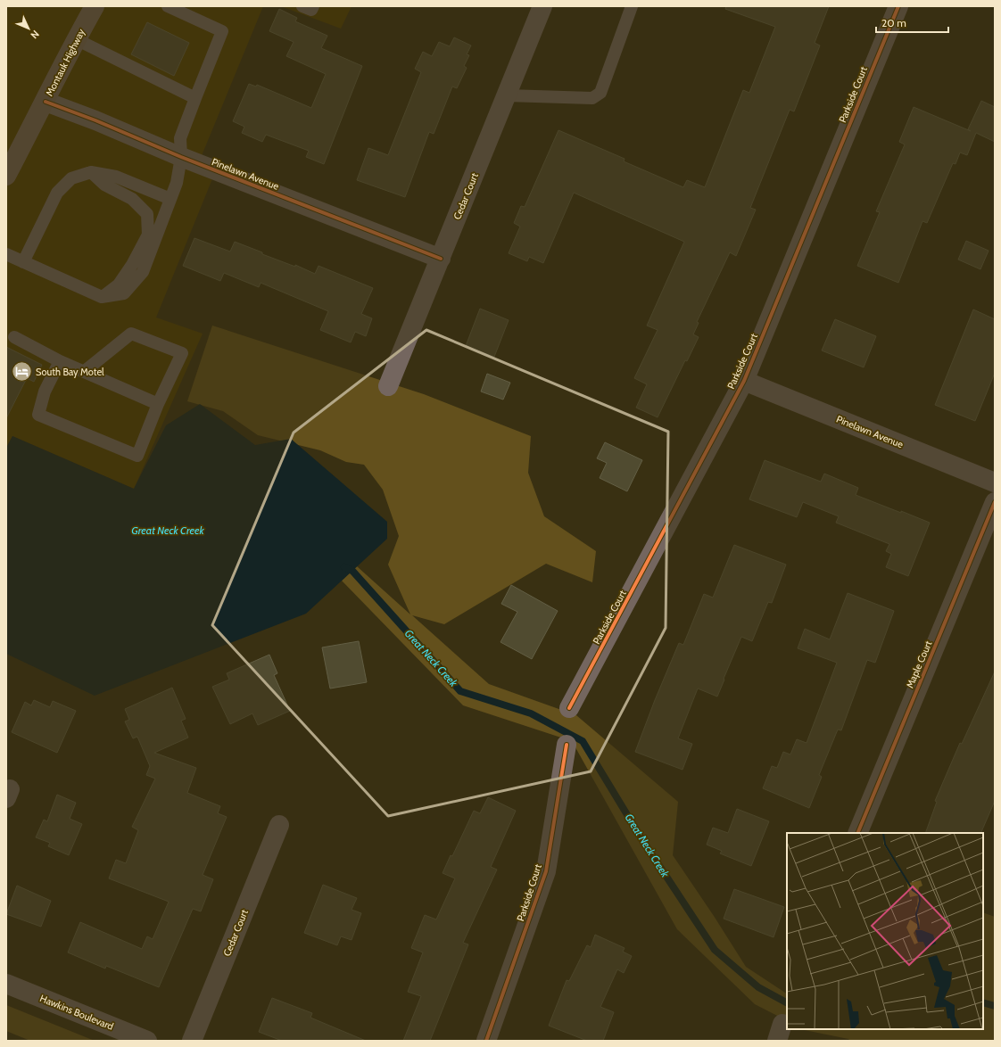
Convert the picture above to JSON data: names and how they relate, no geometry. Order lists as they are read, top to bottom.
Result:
{
  "streets": {
    "main road": ["Montauk Highway"],
    "street": [
      "Parkside Court",
      "Pinelawn Avenue",
      "Cedar Court",
      "Maple Court",
      "Hawkins Boulevard"
    ]
  },
  "crossings": [
    ["Montauk Highway", "Pinelawn Avenue"],
    ["Parkside Court", "Pinelawn Avenue"],
    ["Pinelawn Avenue", "Cedar Court"]
  ],
  "water": ["Great Neck Creek"],
  "places": {
    "hotel": ["South Bay Motel"]
  },
  "scale_bar": "20 m",
  "north": "bottom right"
}
